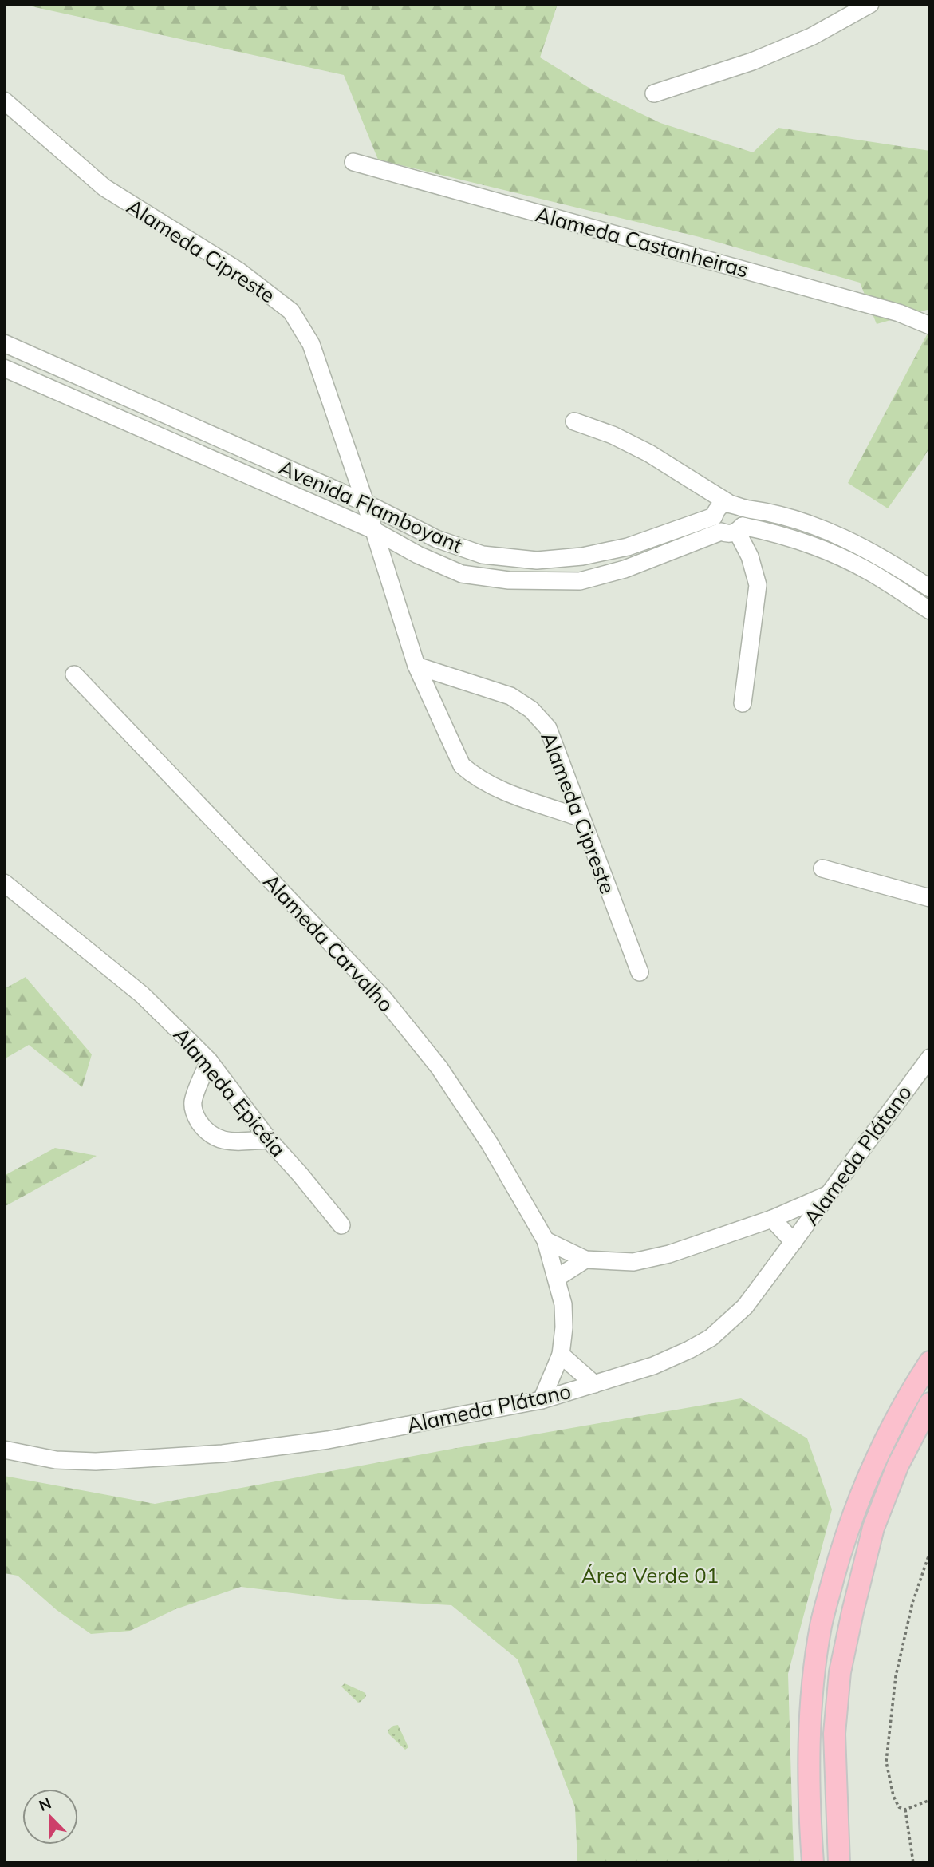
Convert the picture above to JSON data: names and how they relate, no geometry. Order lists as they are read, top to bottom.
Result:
{
  "streets": {
    "street": [
      "Alameda Castanheiras",
      "Alameda Cipreste",
      "Avenida Flamboyant",
      "Alameda Carvalho",
      "Alameda Epicéia",
      "Alameda Plátano"
    ]
  },
  "crossings": [
    ["Alameda Cipreste", "Avenida Flamboyant"],
    ["Alameda Carvalho", "Alameda Plátano"]
  ],
  "parks": ["Área Verde 01"],
  "north": "top left"
}
